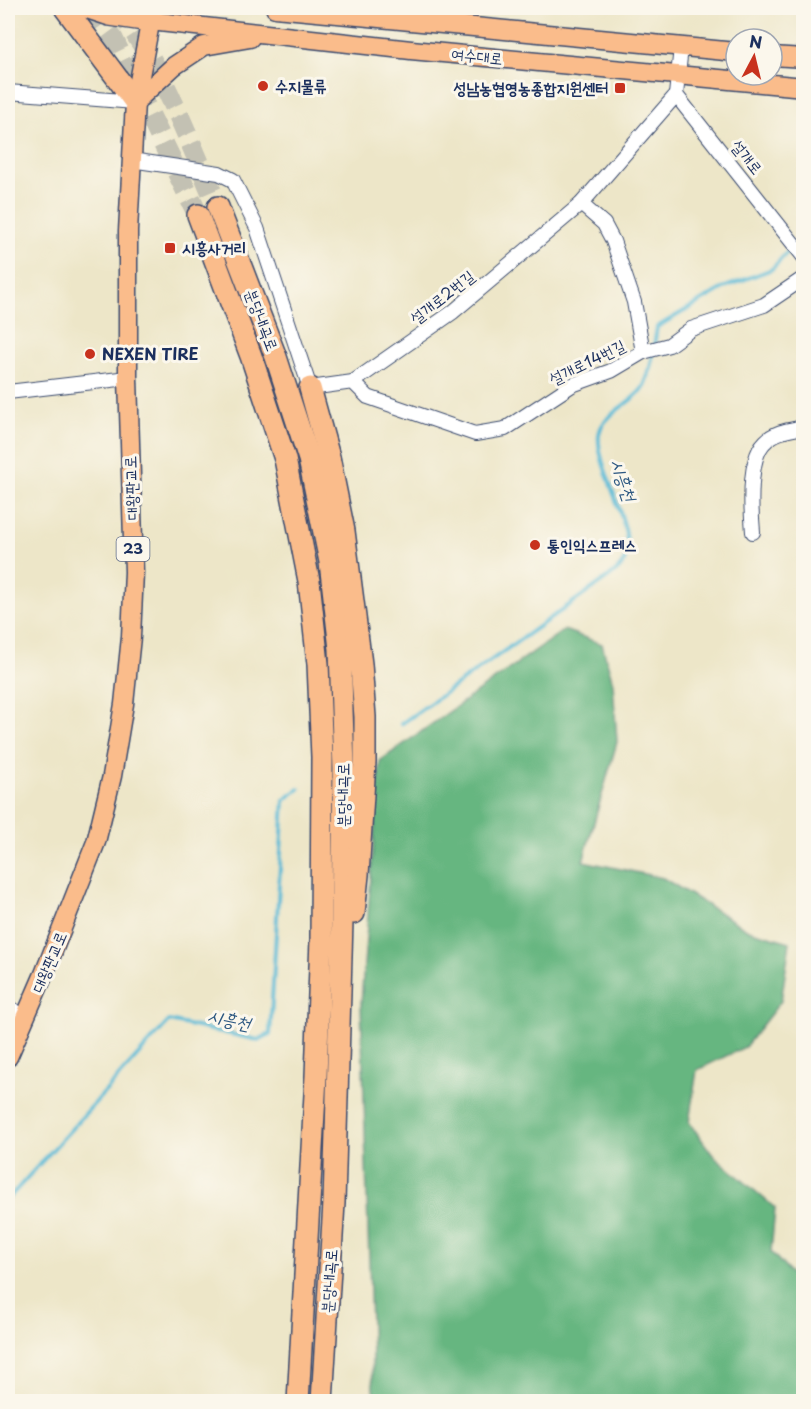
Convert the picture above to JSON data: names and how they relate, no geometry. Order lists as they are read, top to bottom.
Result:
{
  "streets": {
    "highway": ["분당내곡로"],
    "main road": ["여수대로", "대왕판교로", "23"],
    "street": ["설개로", "설개로2번길", "설개로14번길"]
  },
  "crossings": [
    ["여수대로", "대왕판교로"],
    ["설개로", "설개로2번길"],
    ["설개로2번길", "설개로14번길"]
  ],
  "water": ["시흥천"],
  "places": {
    "other": ["수지물류", "NEXEN TIRE", "통인익스프레스"],
    "transit": ["성남농협영농종합지원센터", "시흥사거리"]
  },
  "north": "top"
}
